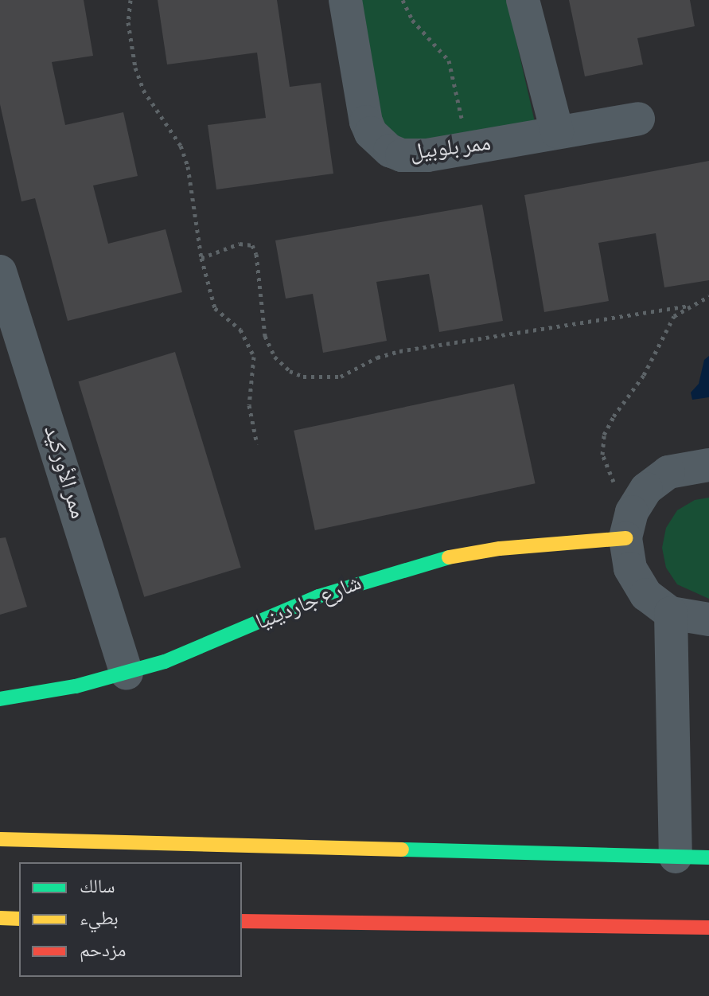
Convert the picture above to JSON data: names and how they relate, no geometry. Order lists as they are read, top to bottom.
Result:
{
  "streets": {
    "main road": ["شارع جاردينيا"],
    "street": ["ممر بلوبيل", "ممر الأوركيد"]
  },
  "crossings": [
    ["ممر الأوركيد", "شارع جاردينيا"]
  ],
  "legend": ["سالك", "بطيء", "مزدحم"]
}
